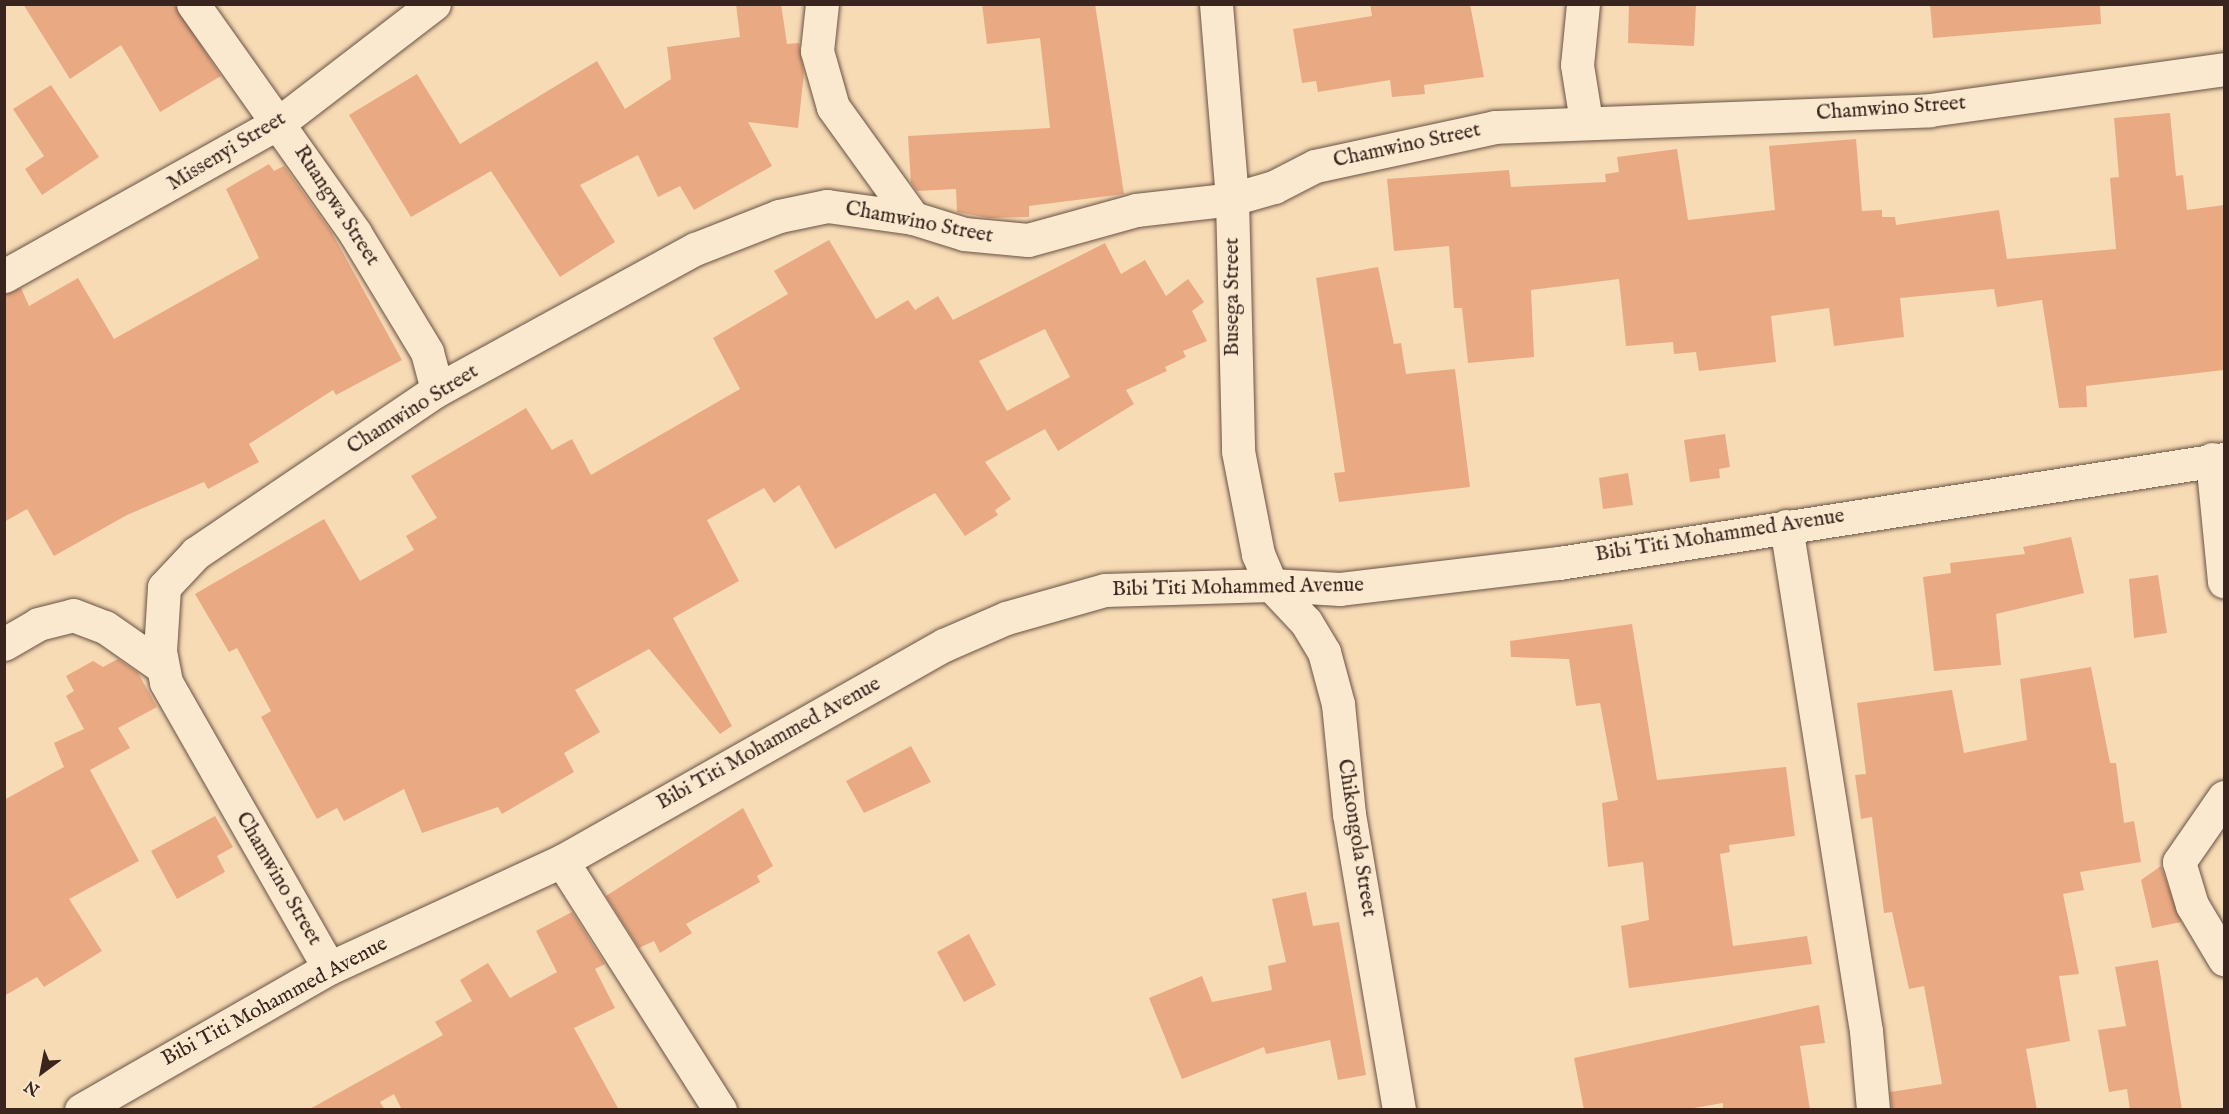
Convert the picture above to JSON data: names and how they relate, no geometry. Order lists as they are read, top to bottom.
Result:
{
  "streets": {
    "street": [
      "Chamwino Street",
      "Missenyi Street",
      "Ruangwa Street",
      "Busega Street",
      "Bibi Titi Mohammed Avenue",
      "Chikongola Street"
    ]
  },
  "crossings": [
    ["Chamwino Street", "Ruangwa Street"],
    ["Chamwino Street", "Busega Street"],
    ["Chamwino Street", "Bibi Titi Mohammed Avenue"],
    ["Missenyi Street", "Ruangwa Street"],
    ["Busega Street", "Bibi Titi Mohammed Avenue"],
    ["Busega Street", "Chikongola Street"],
    ["Bibi Titi Mohammed Avenue", "Chikongola Street"]
  ],
  "north": "bottom left"
}
